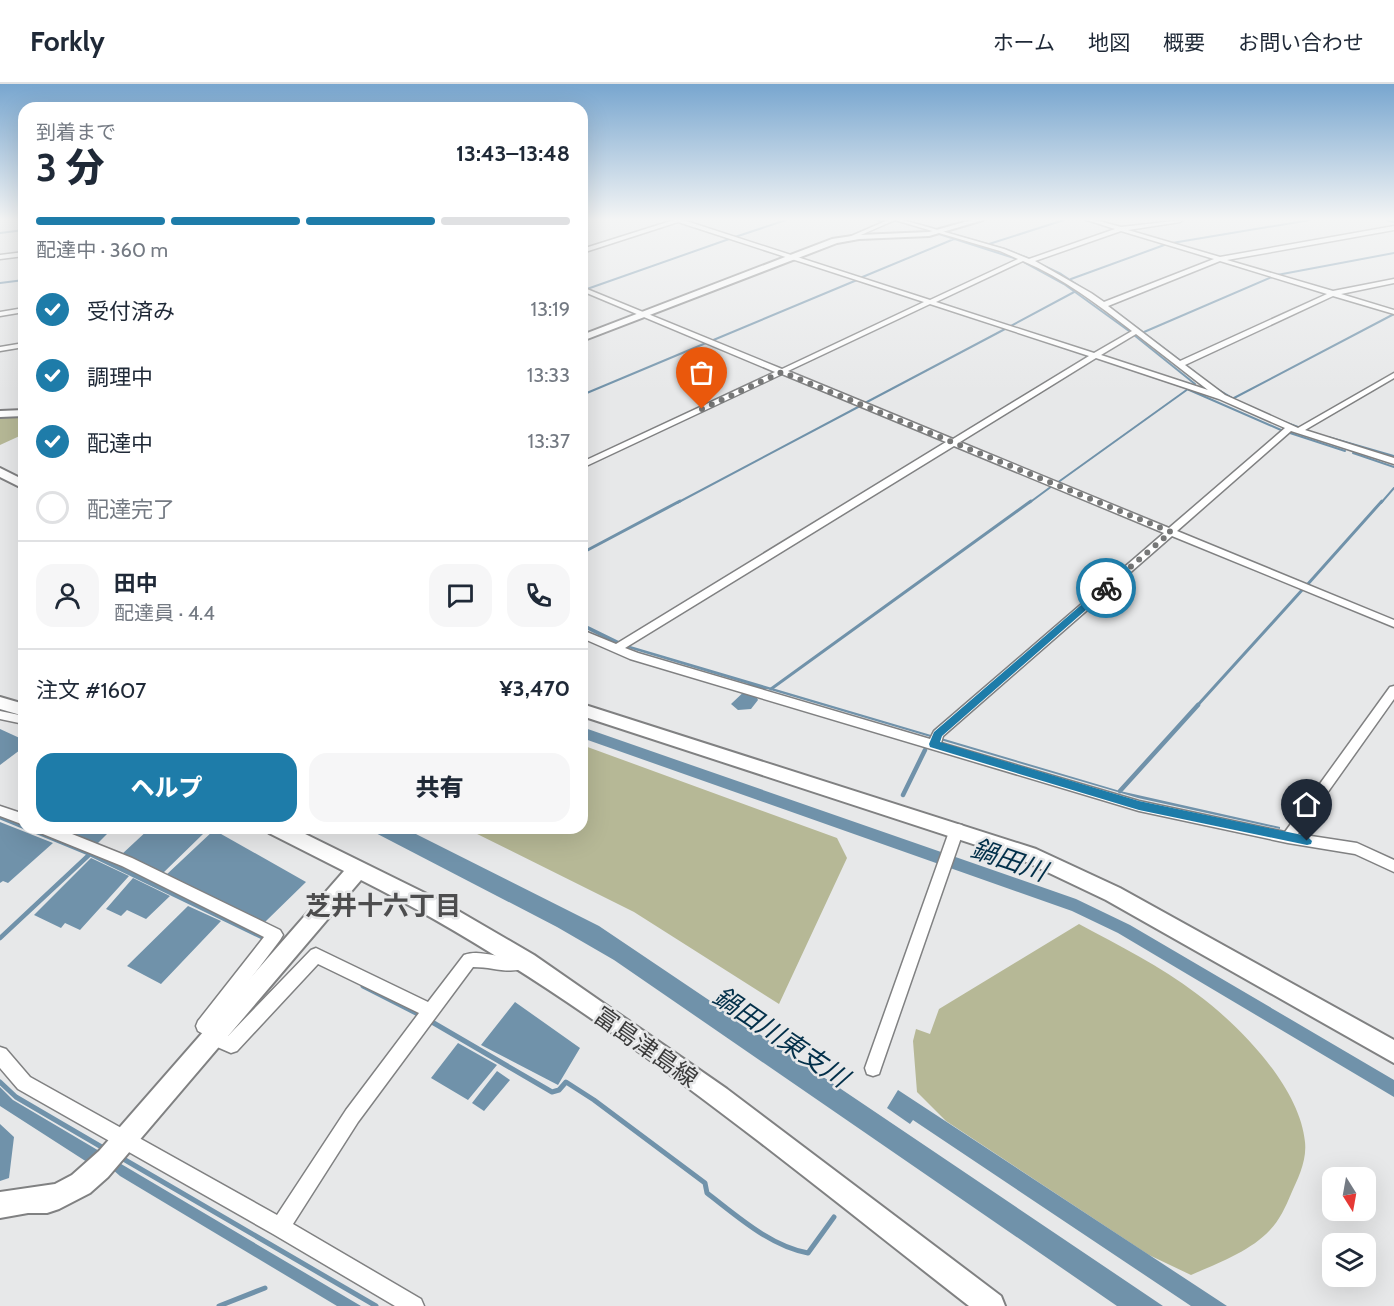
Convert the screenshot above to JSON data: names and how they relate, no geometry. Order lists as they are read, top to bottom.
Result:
{
  "streets": {
    "street": ["富島津島線"]
  },
  "districts": ["芝井十六丁目"],
  "water": ["鍋田川", "鍋田川東支川"],
  "north": "bottom",
  "page": {
    "header": "Forkly",
    "nav": [
      "ホーム",
      "地図",
      "概要",
      "お問い合わせ"
    ],
    "heading": ["3 分", "到着まで", "13:43–13:48"],
    "panel": [
      "田中",
      "配達員 · 4.4",
      "注文 #1607",
      "¥3,470"
    ],
    "bar": "配達中 · 360 m",
    "list": [
      ["受付済み", "13:19"],
      ["調理中", "13:33"],
      ["配達中", "13:37"],
      "配達完了"
    ],
    "buttons": ["ヘルプ", "共有"]
  }
}
